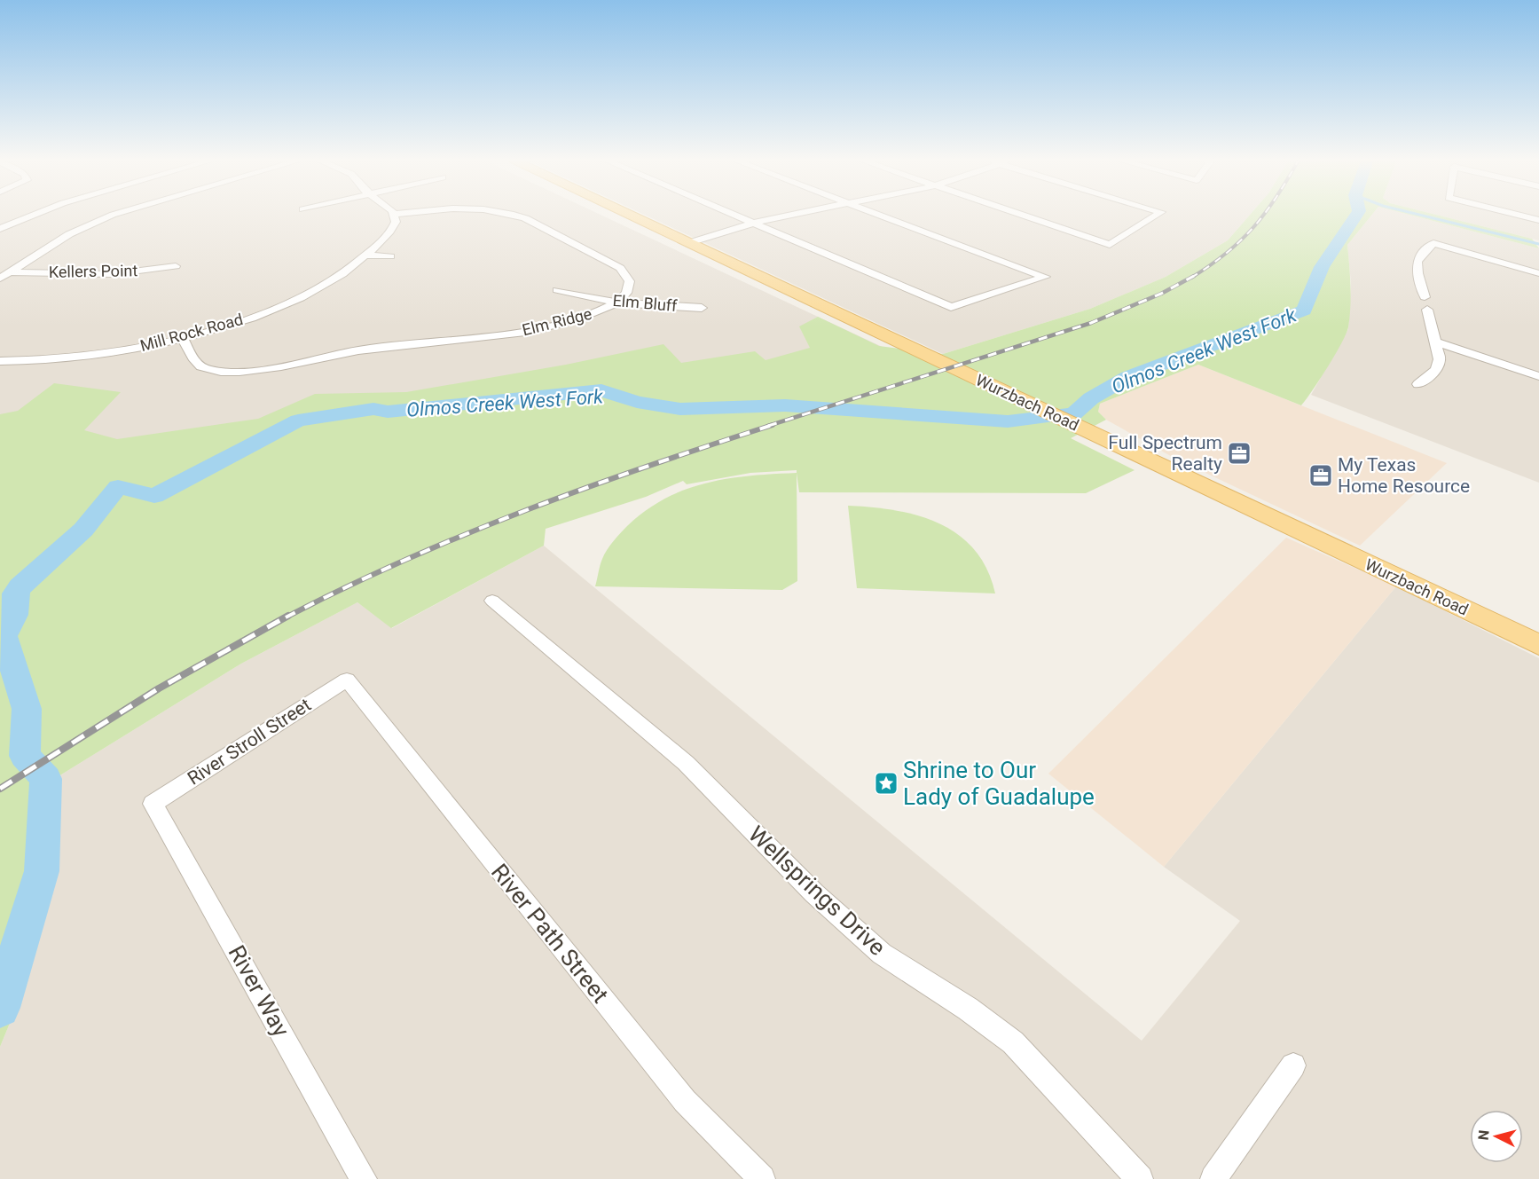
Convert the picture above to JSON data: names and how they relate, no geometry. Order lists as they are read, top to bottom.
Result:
{
  "streets": {
    "main road": ["Wurzbach Road"],
    "street": [
      "Kellers Point",
      "Elm Bluff",
      "Elm Ridge",
      "Mill Rock Road",
      "River Stroll Street",
      "Wellsprings Drive",
      "River Path Street",
      "River Way"
    ]
  },
  "crossings": [
    ["Elm Bluff", "Elm Ridge"],
    ["River Stroll Street", "River Path Street"],
    ["River Stroll Street", "River Way"]
  ],
  "water": ["Olmos Creek West Fork"],
  "places": {
    "office": ["Full Spectrum Realty", "My Texas Home Resource"],
    "place": ["Shrine to Our Lady of Guadalupe"]
  },
  "north": "left"
}
